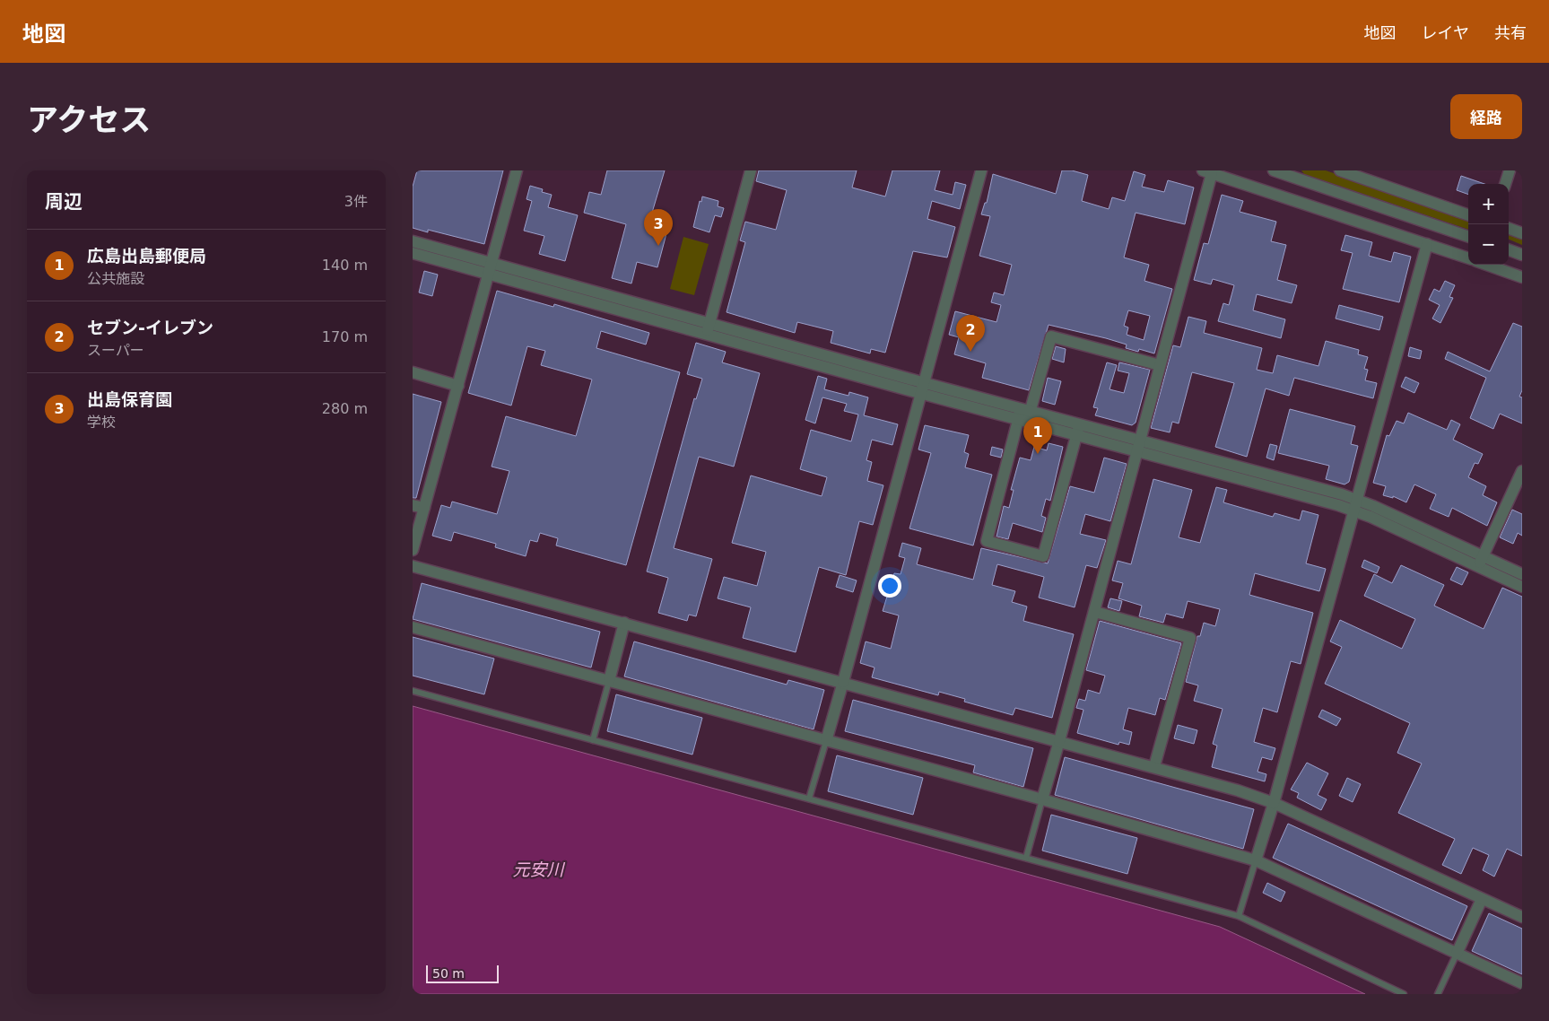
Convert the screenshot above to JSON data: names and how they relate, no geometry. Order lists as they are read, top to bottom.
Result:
{
  "water": ["元安川"],
  "scale_bar": "50 m",
  "page": {
    "header": "地図",
    "nav": ["地図", "レイヤ", "共有"],
    "title": "アクセス",
    "buttons": "経路",
    "heading": ["周辺", "3件"],
    "map_buttons": ["+", "−"],
    "pins": ["3", "2", "1"],
    "list": [
      {
        "mark": "1",
        "name": "広島出島郵便局",
        "note": "公共施設",
        "value": "140 m"
      },
      {
        "mark": "2",
        "name": "セブン-イレブン",
        "note": "スーパー",
        "value": "170 m"
      },
      {
        "mark": "3",
        "name": "出島保育園",
        "note": "学校",
        "value": "280 m"
      }
    ],
    "scale": "50 m"
  }
}
